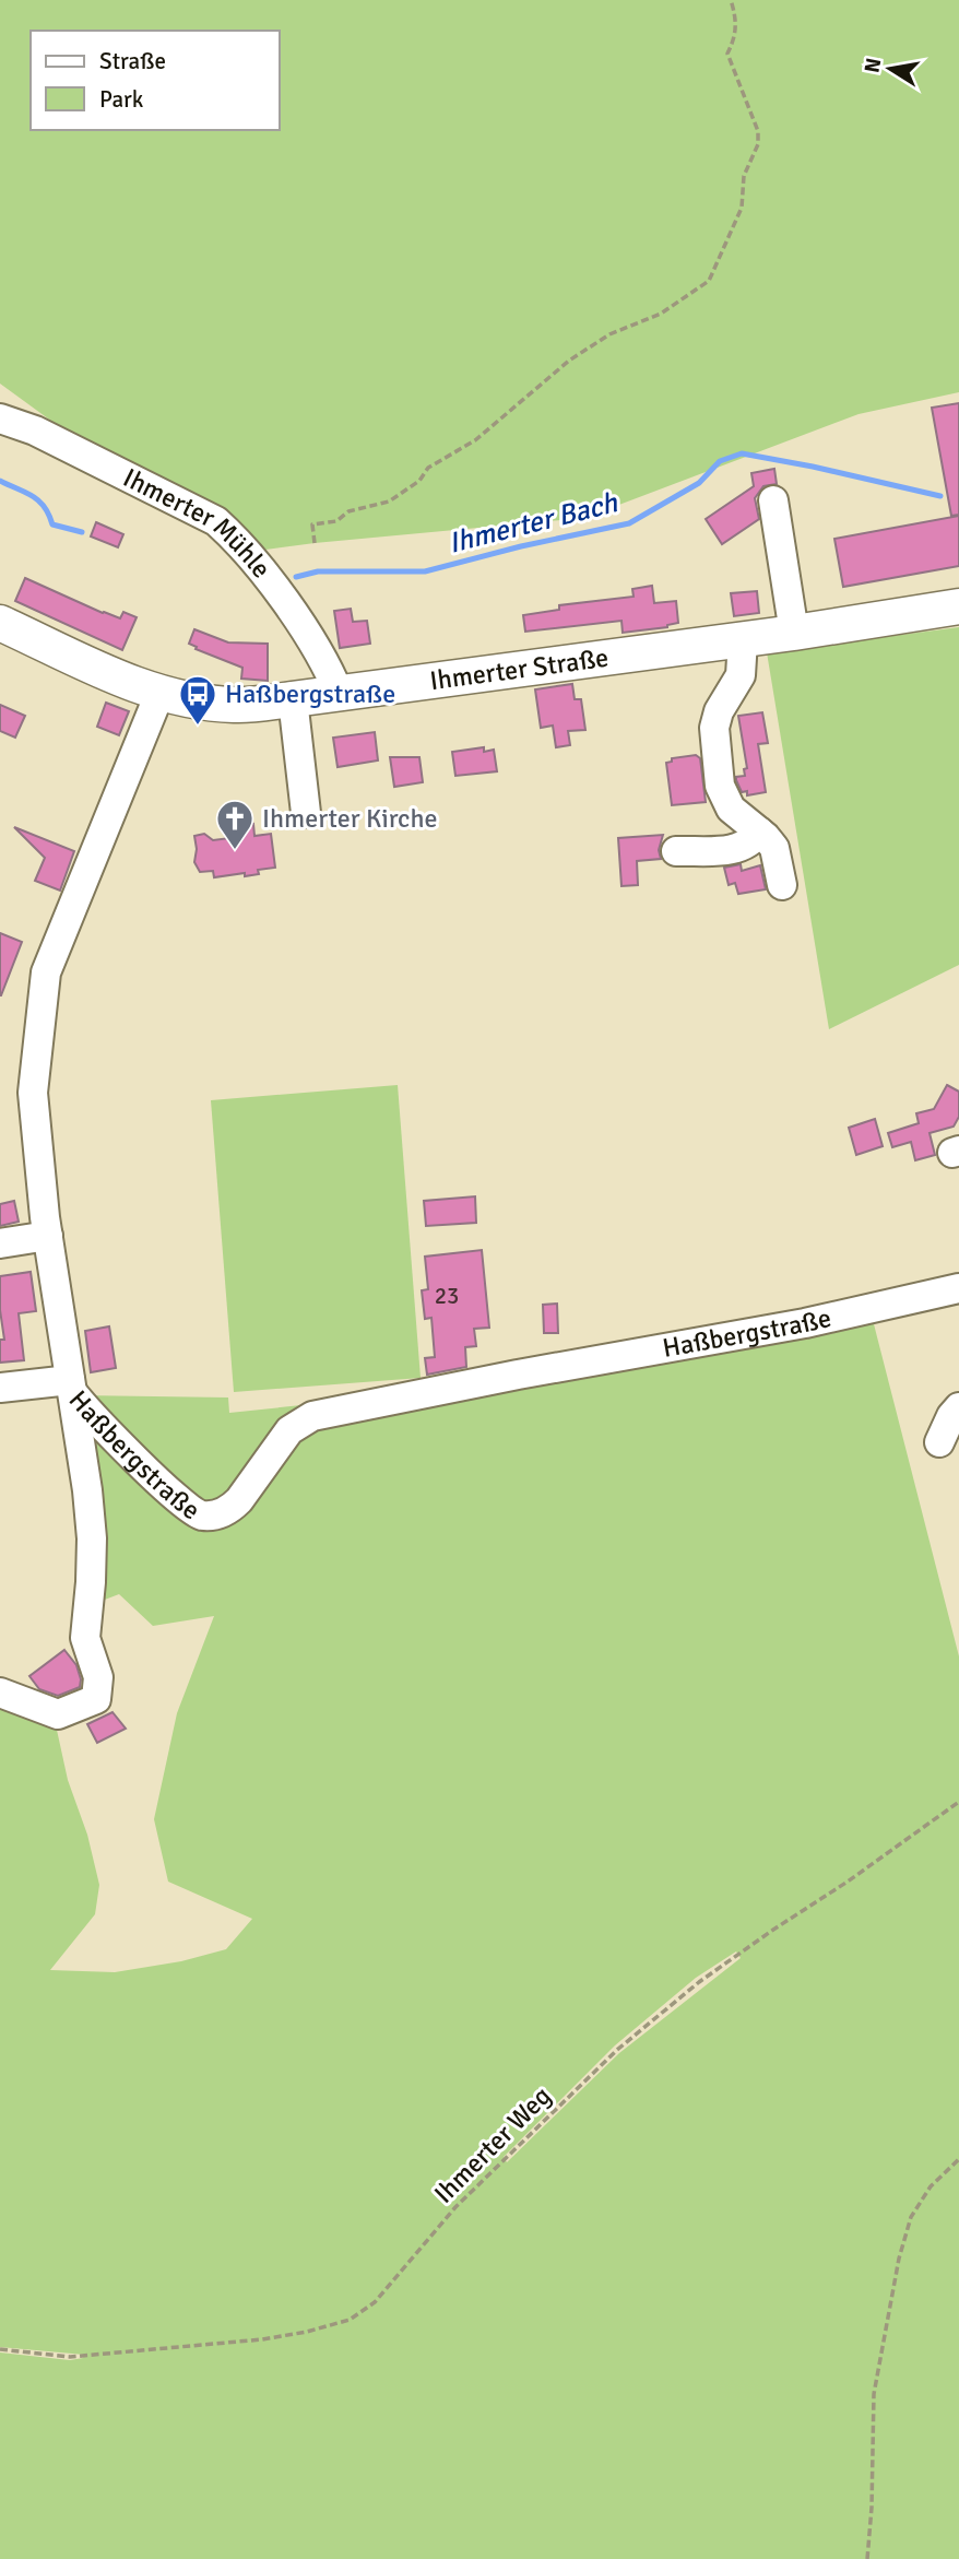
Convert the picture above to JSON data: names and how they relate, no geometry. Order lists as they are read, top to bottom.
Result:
{
  "streets": {
    "main road": ["Ihmerter Straße"],
    "street": ["Ihmerter Mühle", "Haßbergstraße"],
    "path": ["Ihmerter Weg"]
  },
  "crossings": [
    ["Ihmerter Mühle", "Ihmerter Straße"],
    ["Ihmerter Straße", "Haßbergstraße"]
  ],
  "water": ["Ihmerter Bach"],
  "places": {
    "bus stop": ["Haßbergstraße"],
    "church": ["Ihmerter Kirche"]
  },
  "house_numbers": ["23"],
  "legend": ["Straße", "Park"],
  "north": "left"
}
